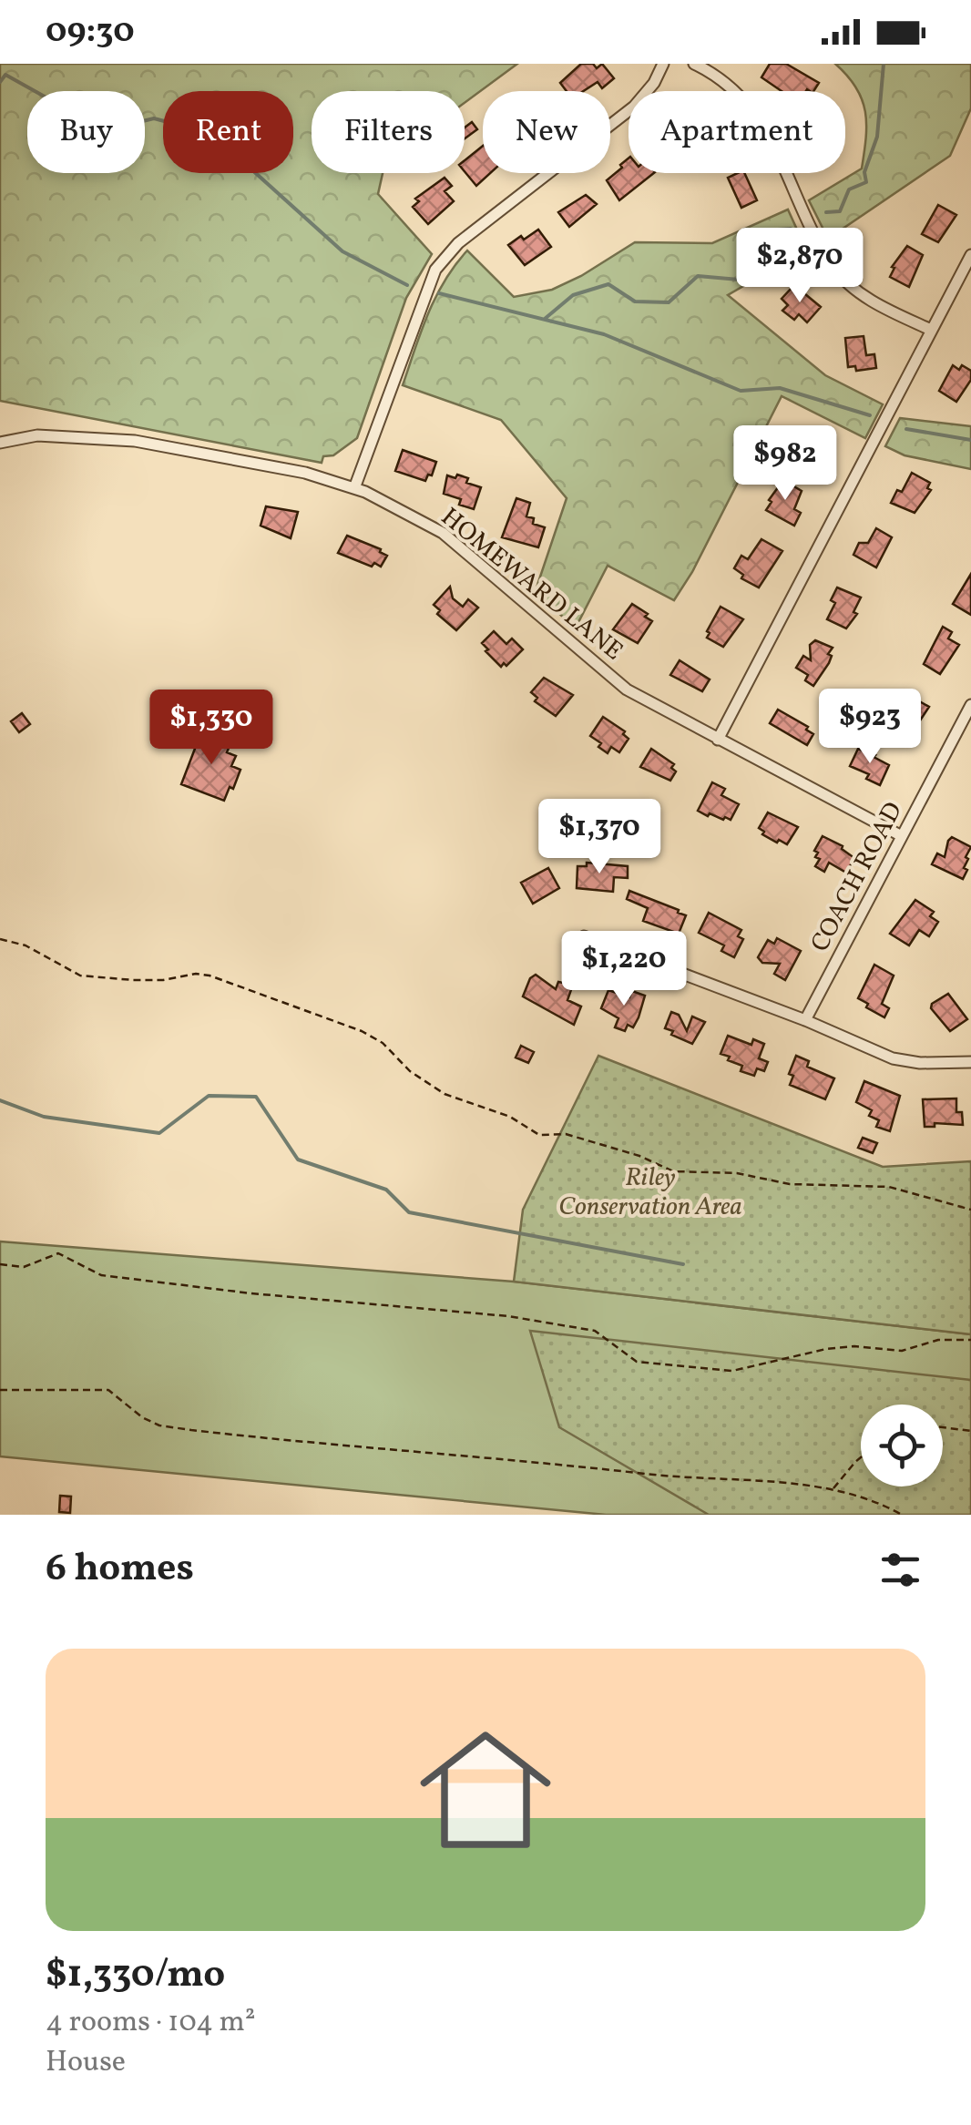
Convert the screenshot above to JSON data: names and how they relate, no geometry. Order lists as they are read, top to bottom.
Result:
{
  "streets": {
    "street": ["HOMEWARD LANE", "COACH ROAD"]
  },
  "crossings": [
    ["HOMEWARD LANE", "COACH ROAD"]
  ],
  "parks": ["Riley Conservation Area"],
  "page": {
    "status": "09:30",
    "chip": [
      "Buy",
      "Rent",
      "Filters",
      "New",
      "Apartment"
    ],
    "price": [
      "$2,870",
      "$982",
      "$923",
      "$1,330",
      "$1,370",
      "$1,220"
    ],
    "heading": "6 homes",
    "list": [
      {
        "name": "$1,330/mo",
        "note": "4 rooms · 104 m² · House"
      }
    ]
  }
}
